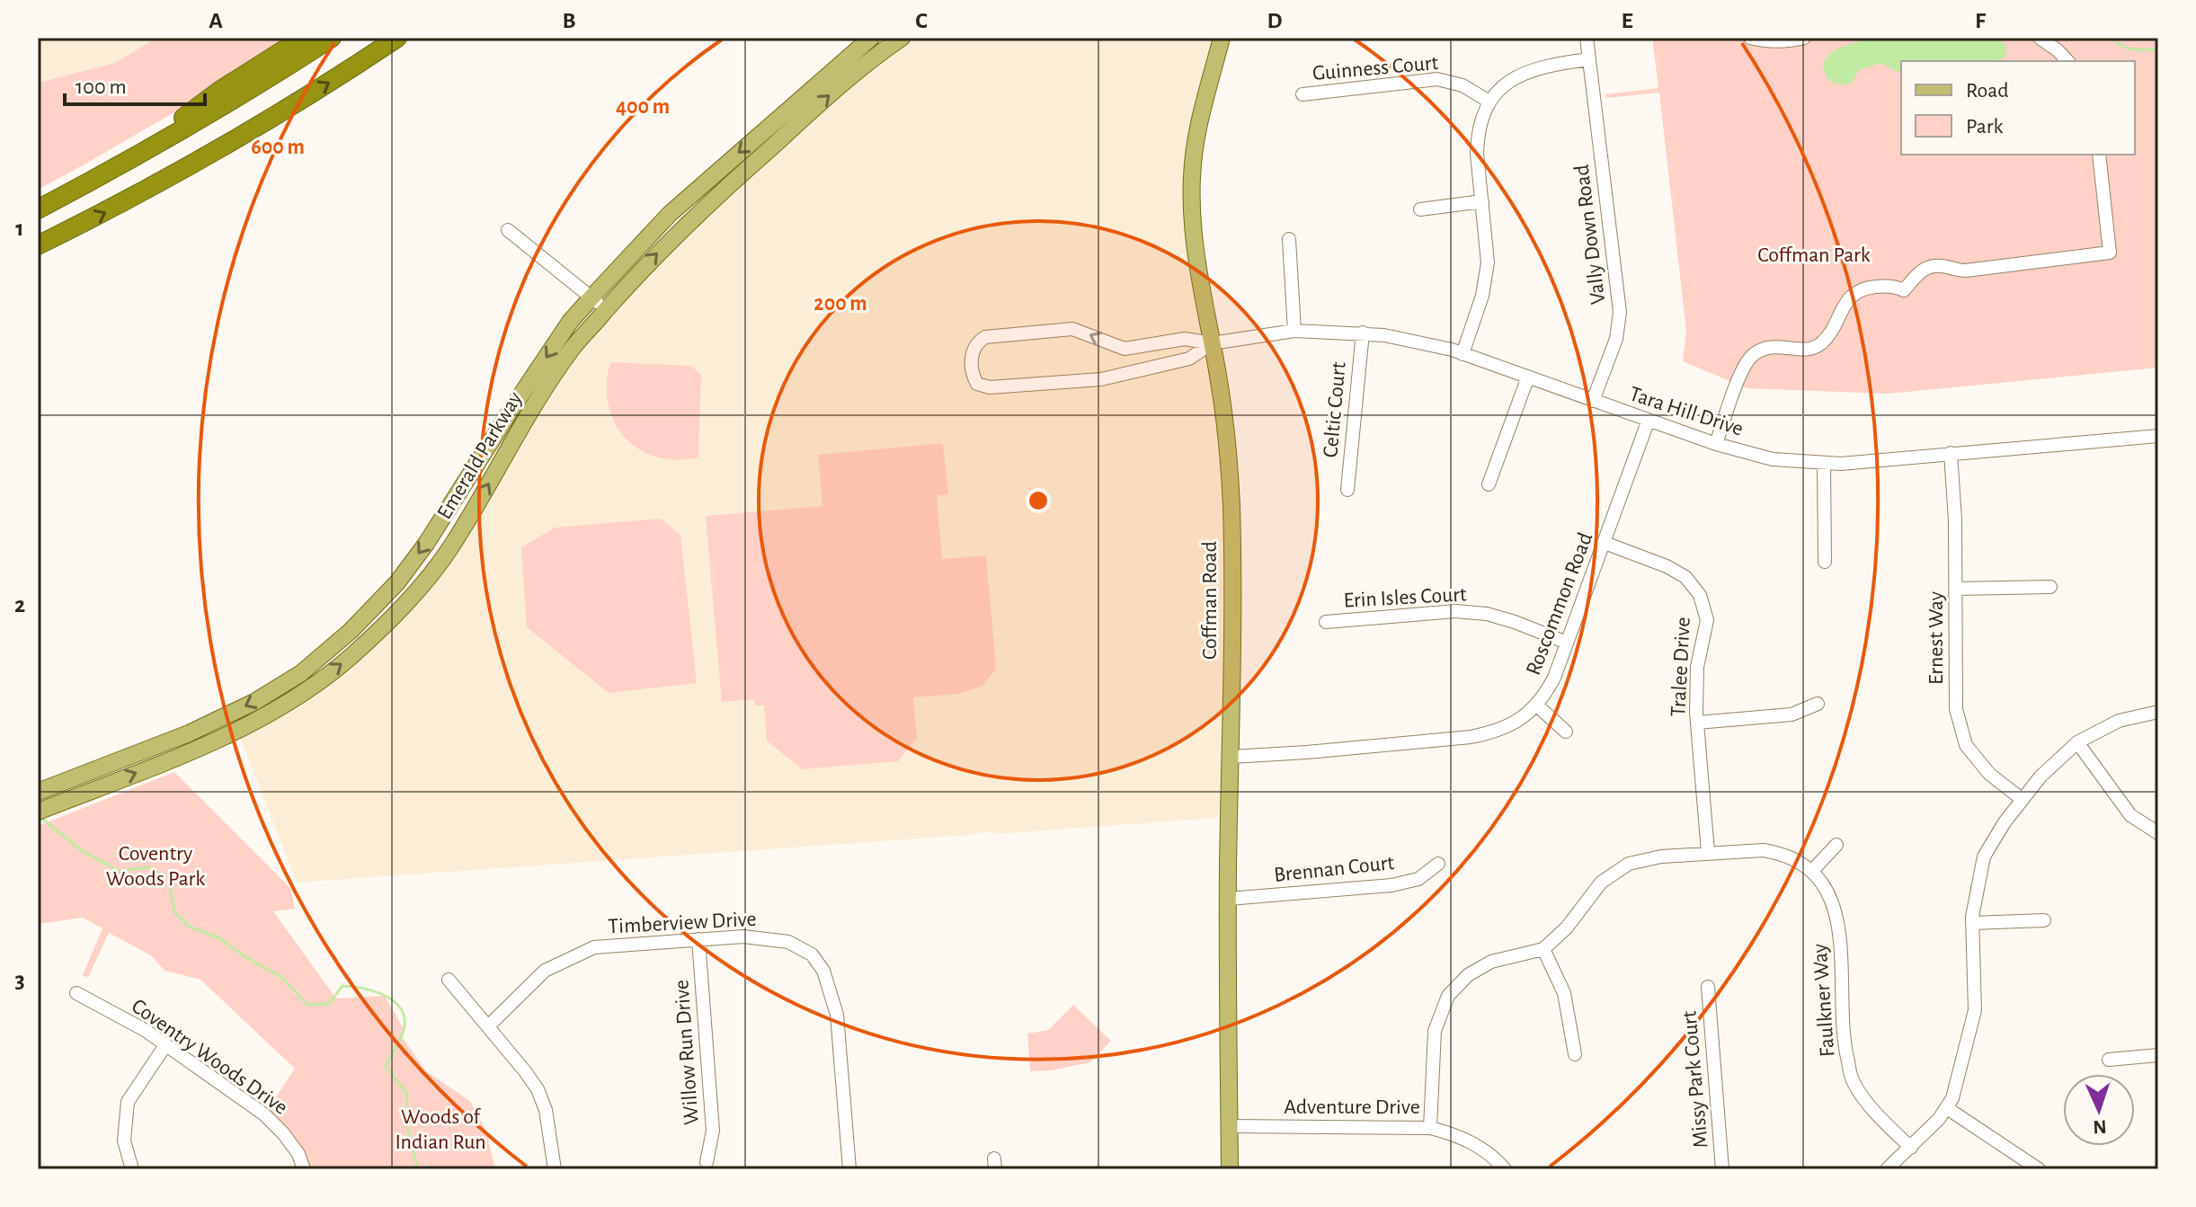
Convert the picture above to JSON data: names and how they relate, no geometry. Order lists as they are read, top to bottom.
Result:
{
  "streets": {
    "main road": ["Emerald Parkway", "Coffman Road"],
    "street": [
      "Guinness Court",
      "Vally Down Road",
      "Celtic Court",
      "Tara Hill Drive",
      "Erin Isles Court",
      "Roscommon Road",
      "Ernest Way",
      "Tralee Drive",
      "Brennan Court",
      "Timberview Drive",
      "Faulkner Way",
      "Willow Run Drive",
      "Coventry Woods Drive",
      "Missy Park Court",
      "Adventure Drive"
    ]
  },
  "crossings": [
    ["Vally Down Road", "Tara Hill Drive"],
    ["Celtic Court", "Tara Hill Drive"],
    ["Tara Hill Drive", "Coffman Road"],
    ["Tara Hill Drive", "Roscommon Road"],
    ["Tara Hill Drive", "Ernest Way"],
    ["Erin Isles Court", "Roscommon Road"],
    ["Coffman Road", "Roscommon Road"],
    ["Coffman Road", "Brennan Court"],
    ["Coffman Road", "Adventure Drive"],
    ["Roscommon Road", "Tralee Drive"],
    ["Timberview Drive", "Willow Run Drive"]
  ],
  "parks": ["Coffman Park", "Coventry Woods Park", "Woods of Indian Run"],
  "legend": ["Road", "Park"],
  "scale_bar": "100 m",
  "north": "bottom",
  "grid": {
    "columns": [
      "A",
      "B",
      "C",
      "D",
      "E",
      "F"
    ],
    "rows": ["1", "2", "3"]
  },
  "rings": ["400 m", "600 m", "200 m"]
}
